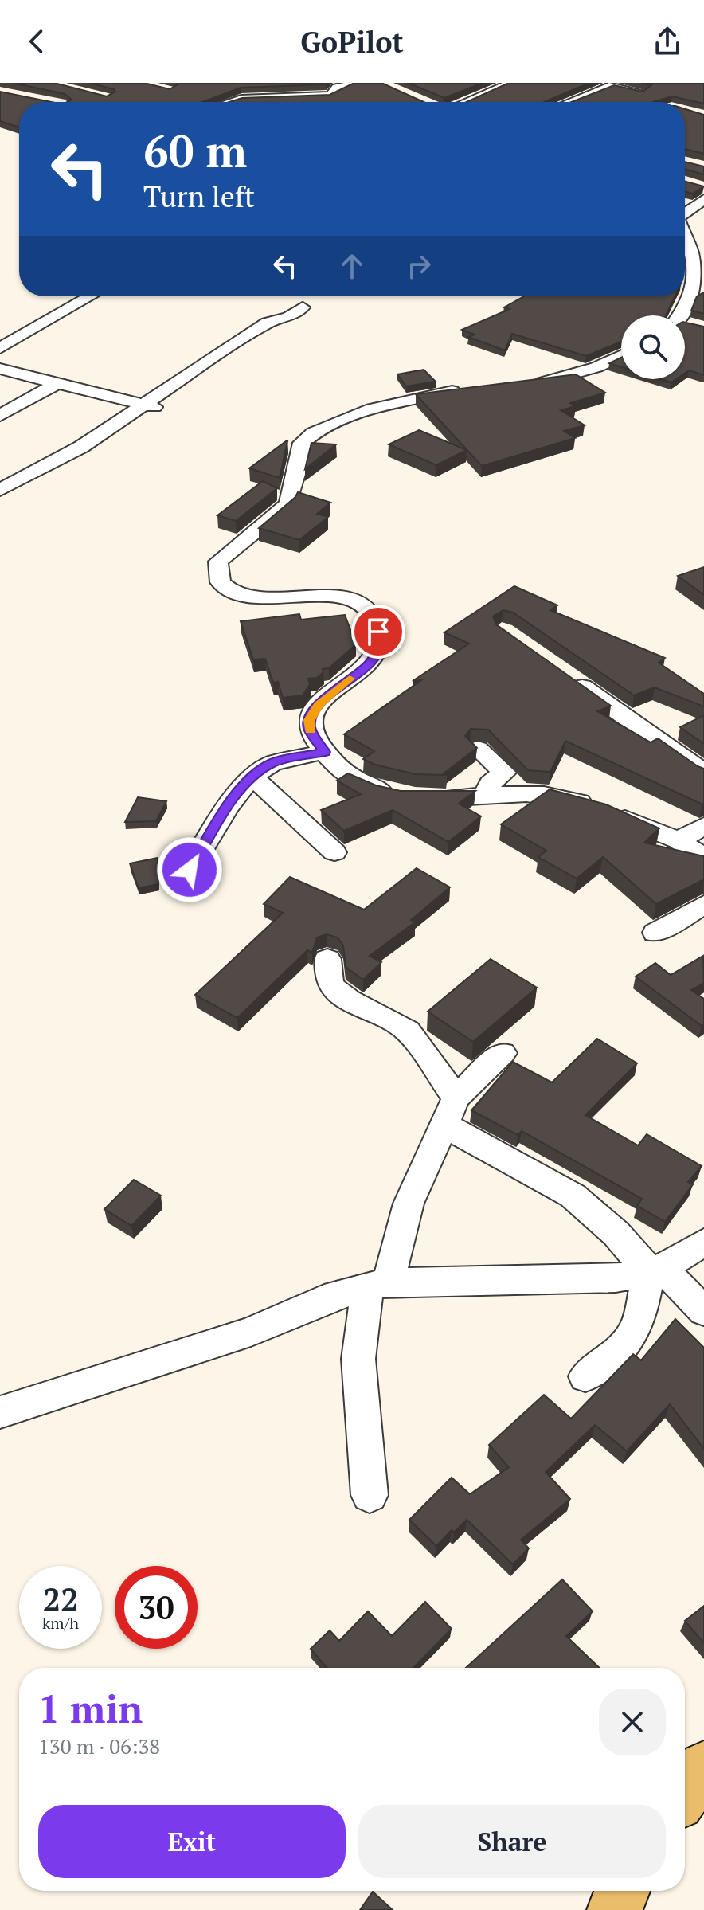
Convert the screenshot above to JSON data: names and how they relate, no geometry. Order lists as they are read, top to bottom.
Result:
{
  "page": {
    "header": "GoPilot",
    "turn": ["60 m", "Turn left"],
    "speed": "22 km/h",
    "limit": "30",
    "heading": ["1 min", "130 m · 06:38"],
    "buttons": ["Exit", "Share"]
  }
}
